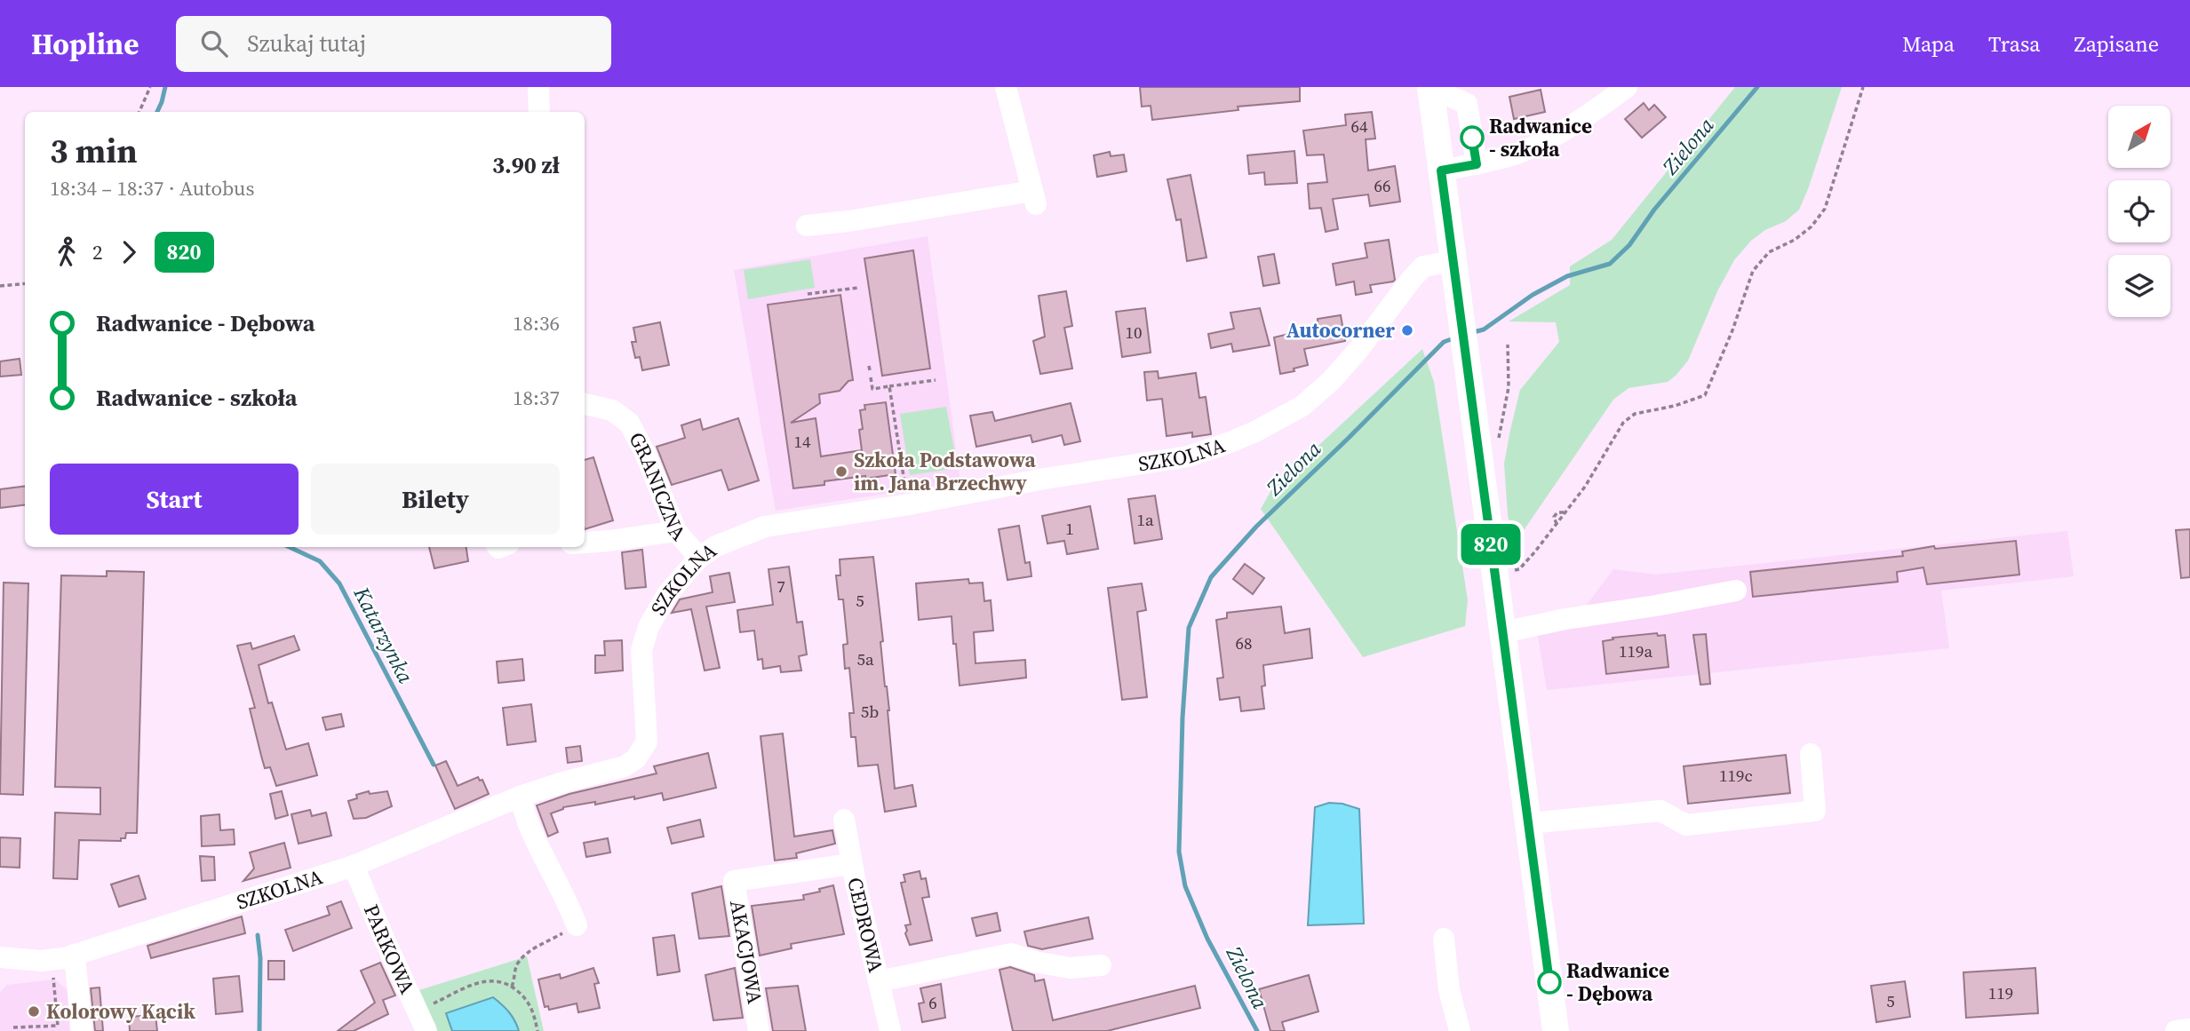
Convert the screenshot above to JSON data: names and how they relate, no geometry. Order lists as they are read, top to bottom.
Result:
{
  "streets": {
    "street": [
      "SZKOLNA",
      "GRANICZNA",
      "CEDROWA",
      "PARKOWA",
      "AKACJOWA"
    ]
  },
  "crossings": [
    ["SZKOLNA", "GRANICZNA"],
    ["SZKOLNA", "PARKOWA"],
    ["CEDROWA", "AKACJOWA"]
  ],
  "water": ["Zielona", "Katarzynka"],
  "places": [
    "Radwanice - szkoła",
    "Autocorner",
    "Szkoła Podstawowa im. Jana Brzechwy",
    "Radwanice - Dębowa",
    "Kolorowy Kącik"
  ],
  "lines": ["bus line 820"],
  "house_numbers": [
    "64",
    "66",
    "10",
    "14",
    "1a",
    "1",
    "7",
    "5",
    "68",
    "119a",
    "5a",
    "5b",
    "119c",
    "119",
    "5",
    "6"
  ],
  "north": "top right",
  "page": {
    "header": "Hopline",
    "search": "Szukaj tutaj",
    "nav": ["Mapa", "Trasa", "Zapisane"],
    "on_map": "820",
    "heading": ["3 min", "18:34 – 18:37 · Autobus", "3.90 zł"],
    "legs": ["2", "820"],
    "list": [
      {
        "name": "Radwanice - Dębowa",
        "value": "18:36"
      },
      {
        "name": "Radwanice - szkoła",
        "value": "18:37"
      }
    ],
    "buttons": ["Start", "Bilety"]
  }
}
